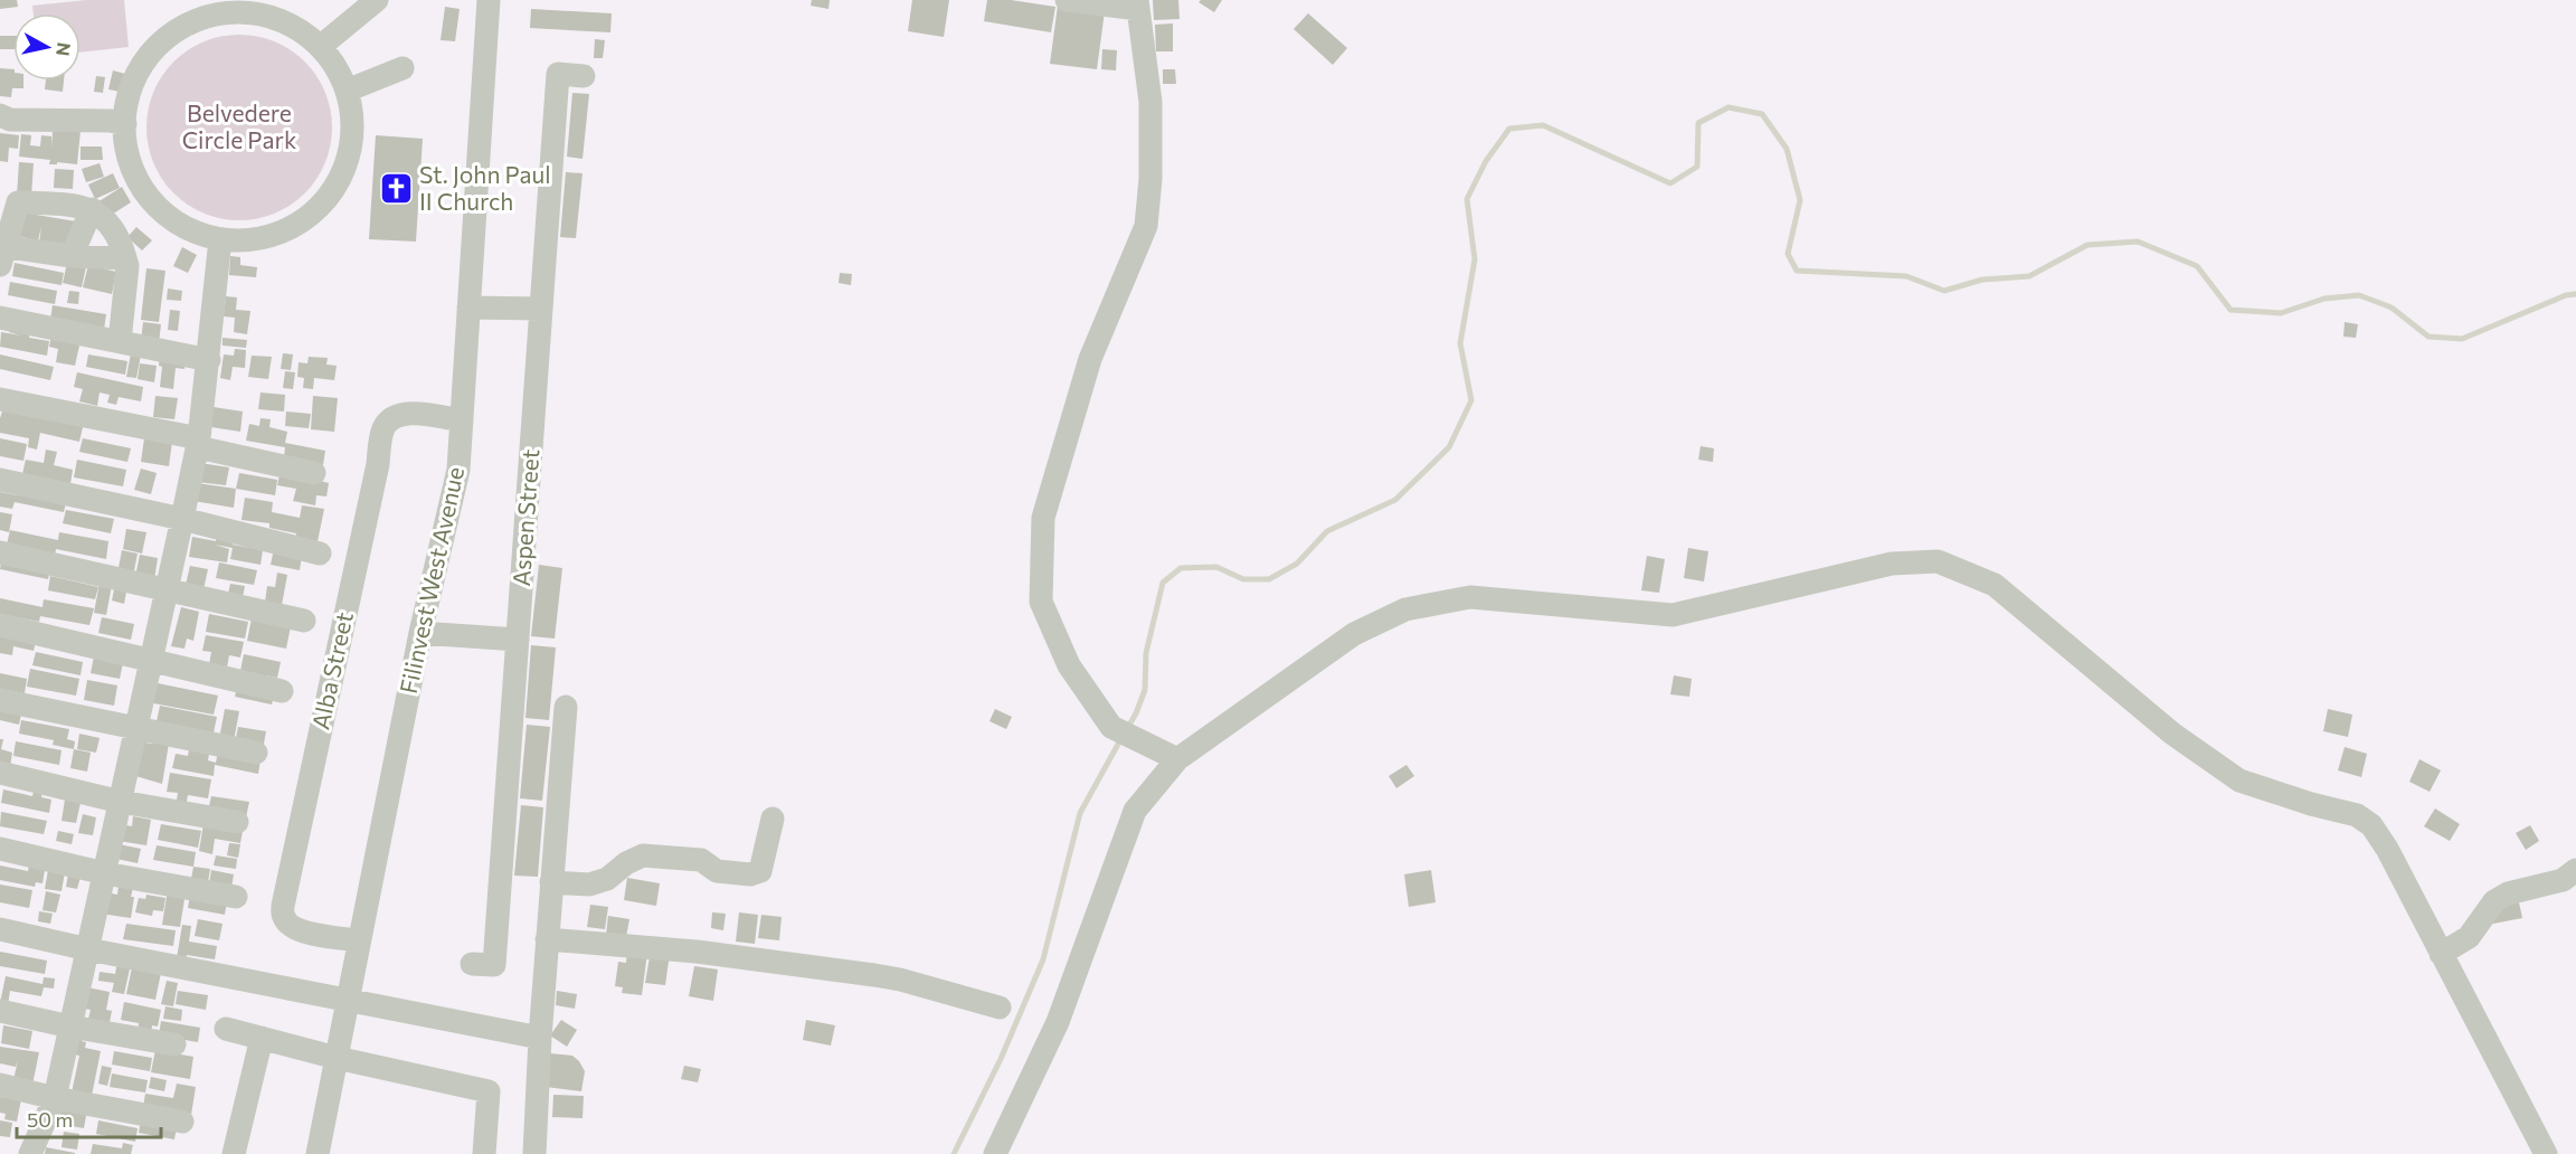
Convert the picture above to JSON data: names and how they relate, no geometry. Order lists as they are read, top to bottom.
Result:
{
  "streets": {
    "street": ["Aspen Street", "Filinvest West Avenue", "Alba Street"]
  },
  "crossings": [
    ["Filinvest West Avenue", "Alba Street"]
  ],
  "parks": ["Belvedere Circle Park"],
  "places": {
    "church": ["St. John Paul II Church"]
  },
  "scale_bar": "50 m",
  "north": "right"
}
